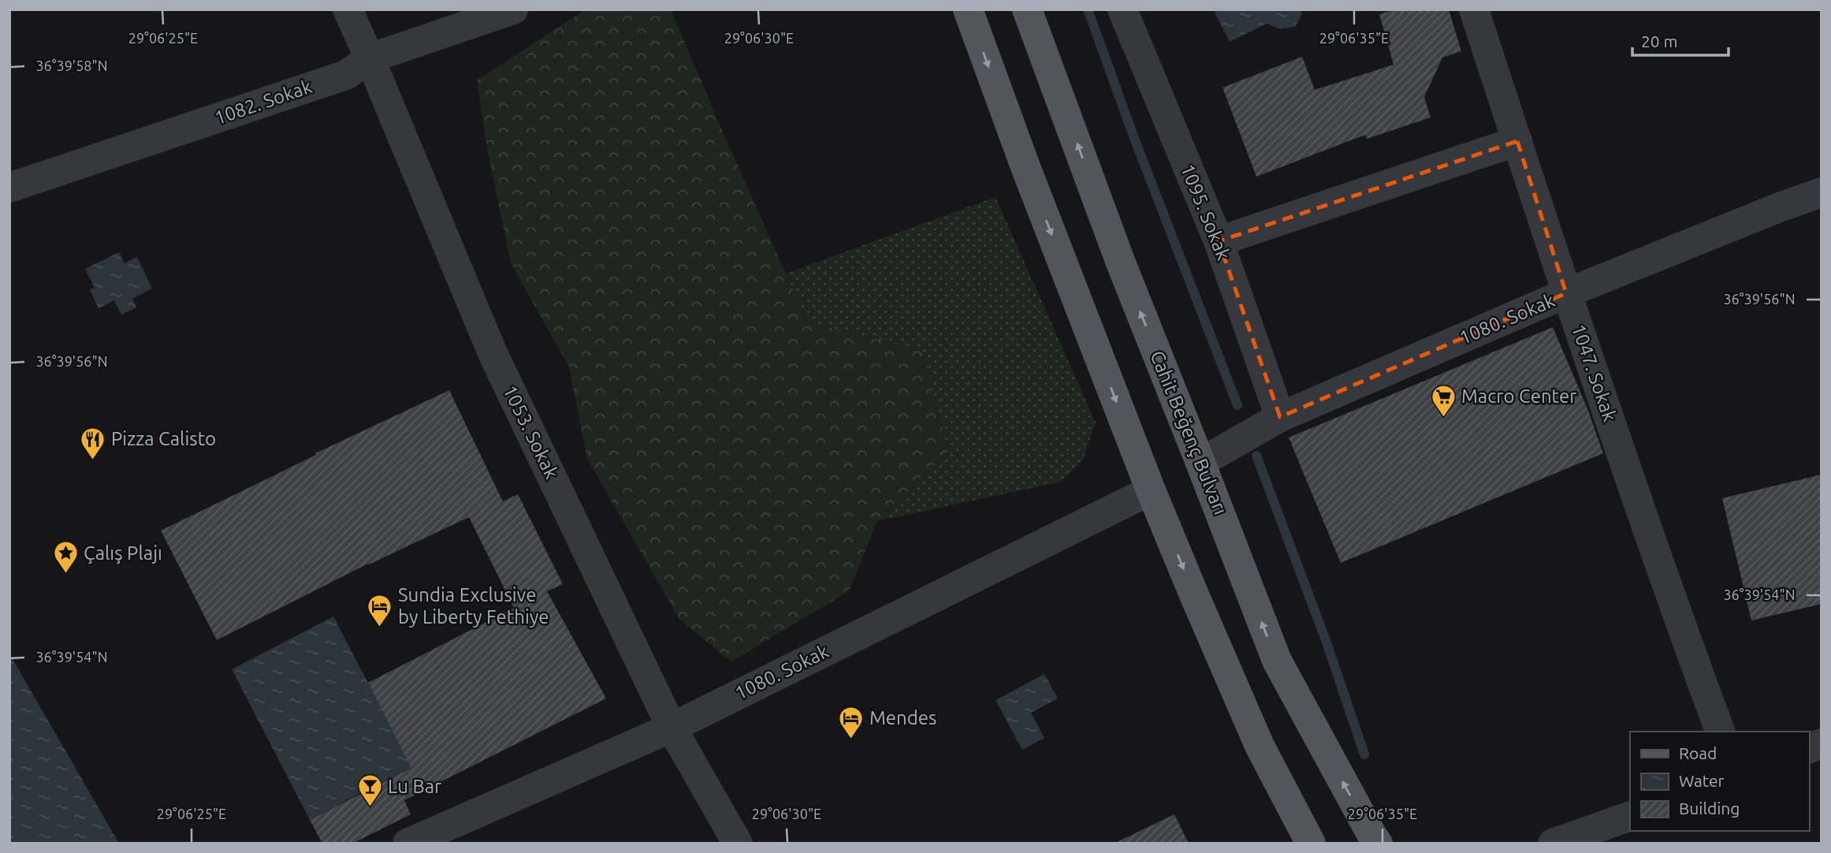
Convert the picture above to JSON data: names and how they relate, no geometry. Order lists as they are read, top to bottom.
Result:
{
  "streets": {
    "main road": ["Cahit Beğenç Bulvarı"],
    "street": [
      "1082. Sokak",
      "1095. Sokak",
      "1080. Sokak",
      "1047. Sokak",
      "1053. Sokak"
    ]
  },
  "crossings": [
    ["1082. Sokak", "1053. Sokak"],
    ["1095. Sokak", "1080. Sokak"],
    ["1080. Sokak", "1047. Sokak"],
    ["1080. Sokak", "1053. Sokak"],
    ["1080. Sokak", "Cahit Beğenç Bulvarı"]
  ],
  "places": {
    "supermarket": ["Macro Center"],
    "restaurant": ["Pizza Calisto"],
    "place": ["Çalış Plajı"],
    "hotel": ["Sundia Exclusive by Liberty Fethiye", "Mendes"],
    "bar": ["Lu Bar"]
  },
  "legend": ["Road", "Water", "Building"],
  "scale_bar": "20 m",
  "coordinates": [
    "29°06'25\"E",
    "29°06'30\"E",
    "29°06'35\"E",
    "36°39'58\"N",
    "36°39'56\"N",
    "36°39'54\"N"
  ]
}
